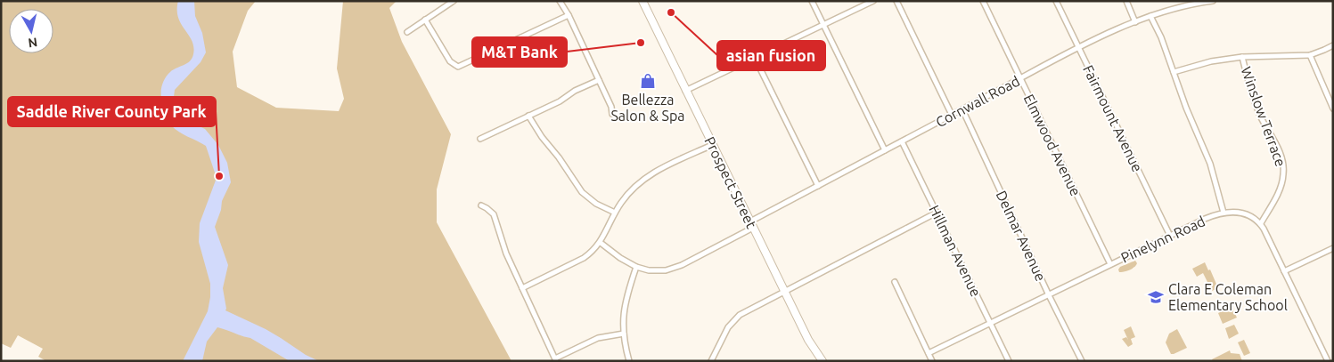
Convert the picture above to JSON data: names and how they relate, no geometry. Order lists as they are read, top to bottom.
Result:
{
  "streets": {
    "main road": ["Prospect Street"],
    "street": [
      "Cornwall Road",
      "Winslow Terrace",
      "Fairmount Avenue",
      "Elmwood Avenue",
      "Delmar Avenue",
      "Pinelynn Road",
      "Hillman Avenue"
    ]
  },
  "crossings": [
    ["Cornwall Road", "Fairmount Avenue"],
    ["Cornwall Road", "Elmwood Avenue"],
    ["Cornwall Road", "Prospect Street"],
    ["Cornwall Road", "Delmar Avenue"],
    ["Cornwall Road", "Hillman Avenue"],
    ["Winslow Terrace", "Pinelynn Road"],
    ["Fairmount Avenue", "Pinelynn Road"],
    ["Elmwood Avenue", "Pinelynn Road"],
    ["Delmar Avenue", "Pinelynn Road"],
    ["Pinelynn Road", "Hillman Avenue"]
  ],
  "places": {
    "other": ["asian fusion", "M&T Bank", "Saddle River County Park"],
    "shop": ["Bellezza Salon & Spa"],
    "school or university": ["Clara E Coleman Elementary School"]
  },
  "north": "bottom"
}
